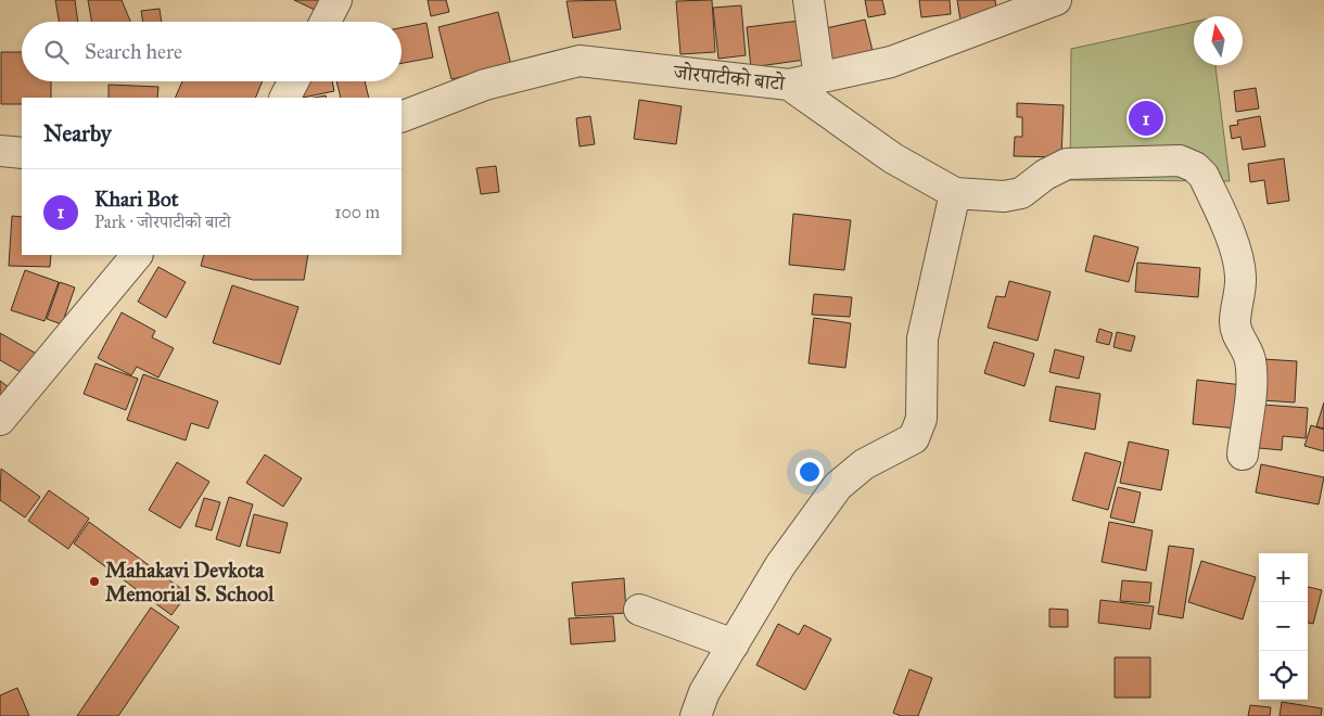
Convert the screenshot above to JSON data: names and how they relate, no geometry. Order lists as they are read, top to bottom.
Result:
{
  "streets": {
    "street": ["जोरपाटीको बाटो"]
  },
  "places": ["Mahakavi Devkota Memorial S. School"],
  "north": "top",
  "page": {
    "search": "Search here",
    "heading": "Nearby",
    "pins": "1",
    "list": [
      {
        "mark": "1",
        "name": "Khari Bot",
        "note": "Park · जोरपाटीको बाटो",
        "value": "100 m"
      }
    ],
    "map_buttons": ["+", "−"]
  }
}
